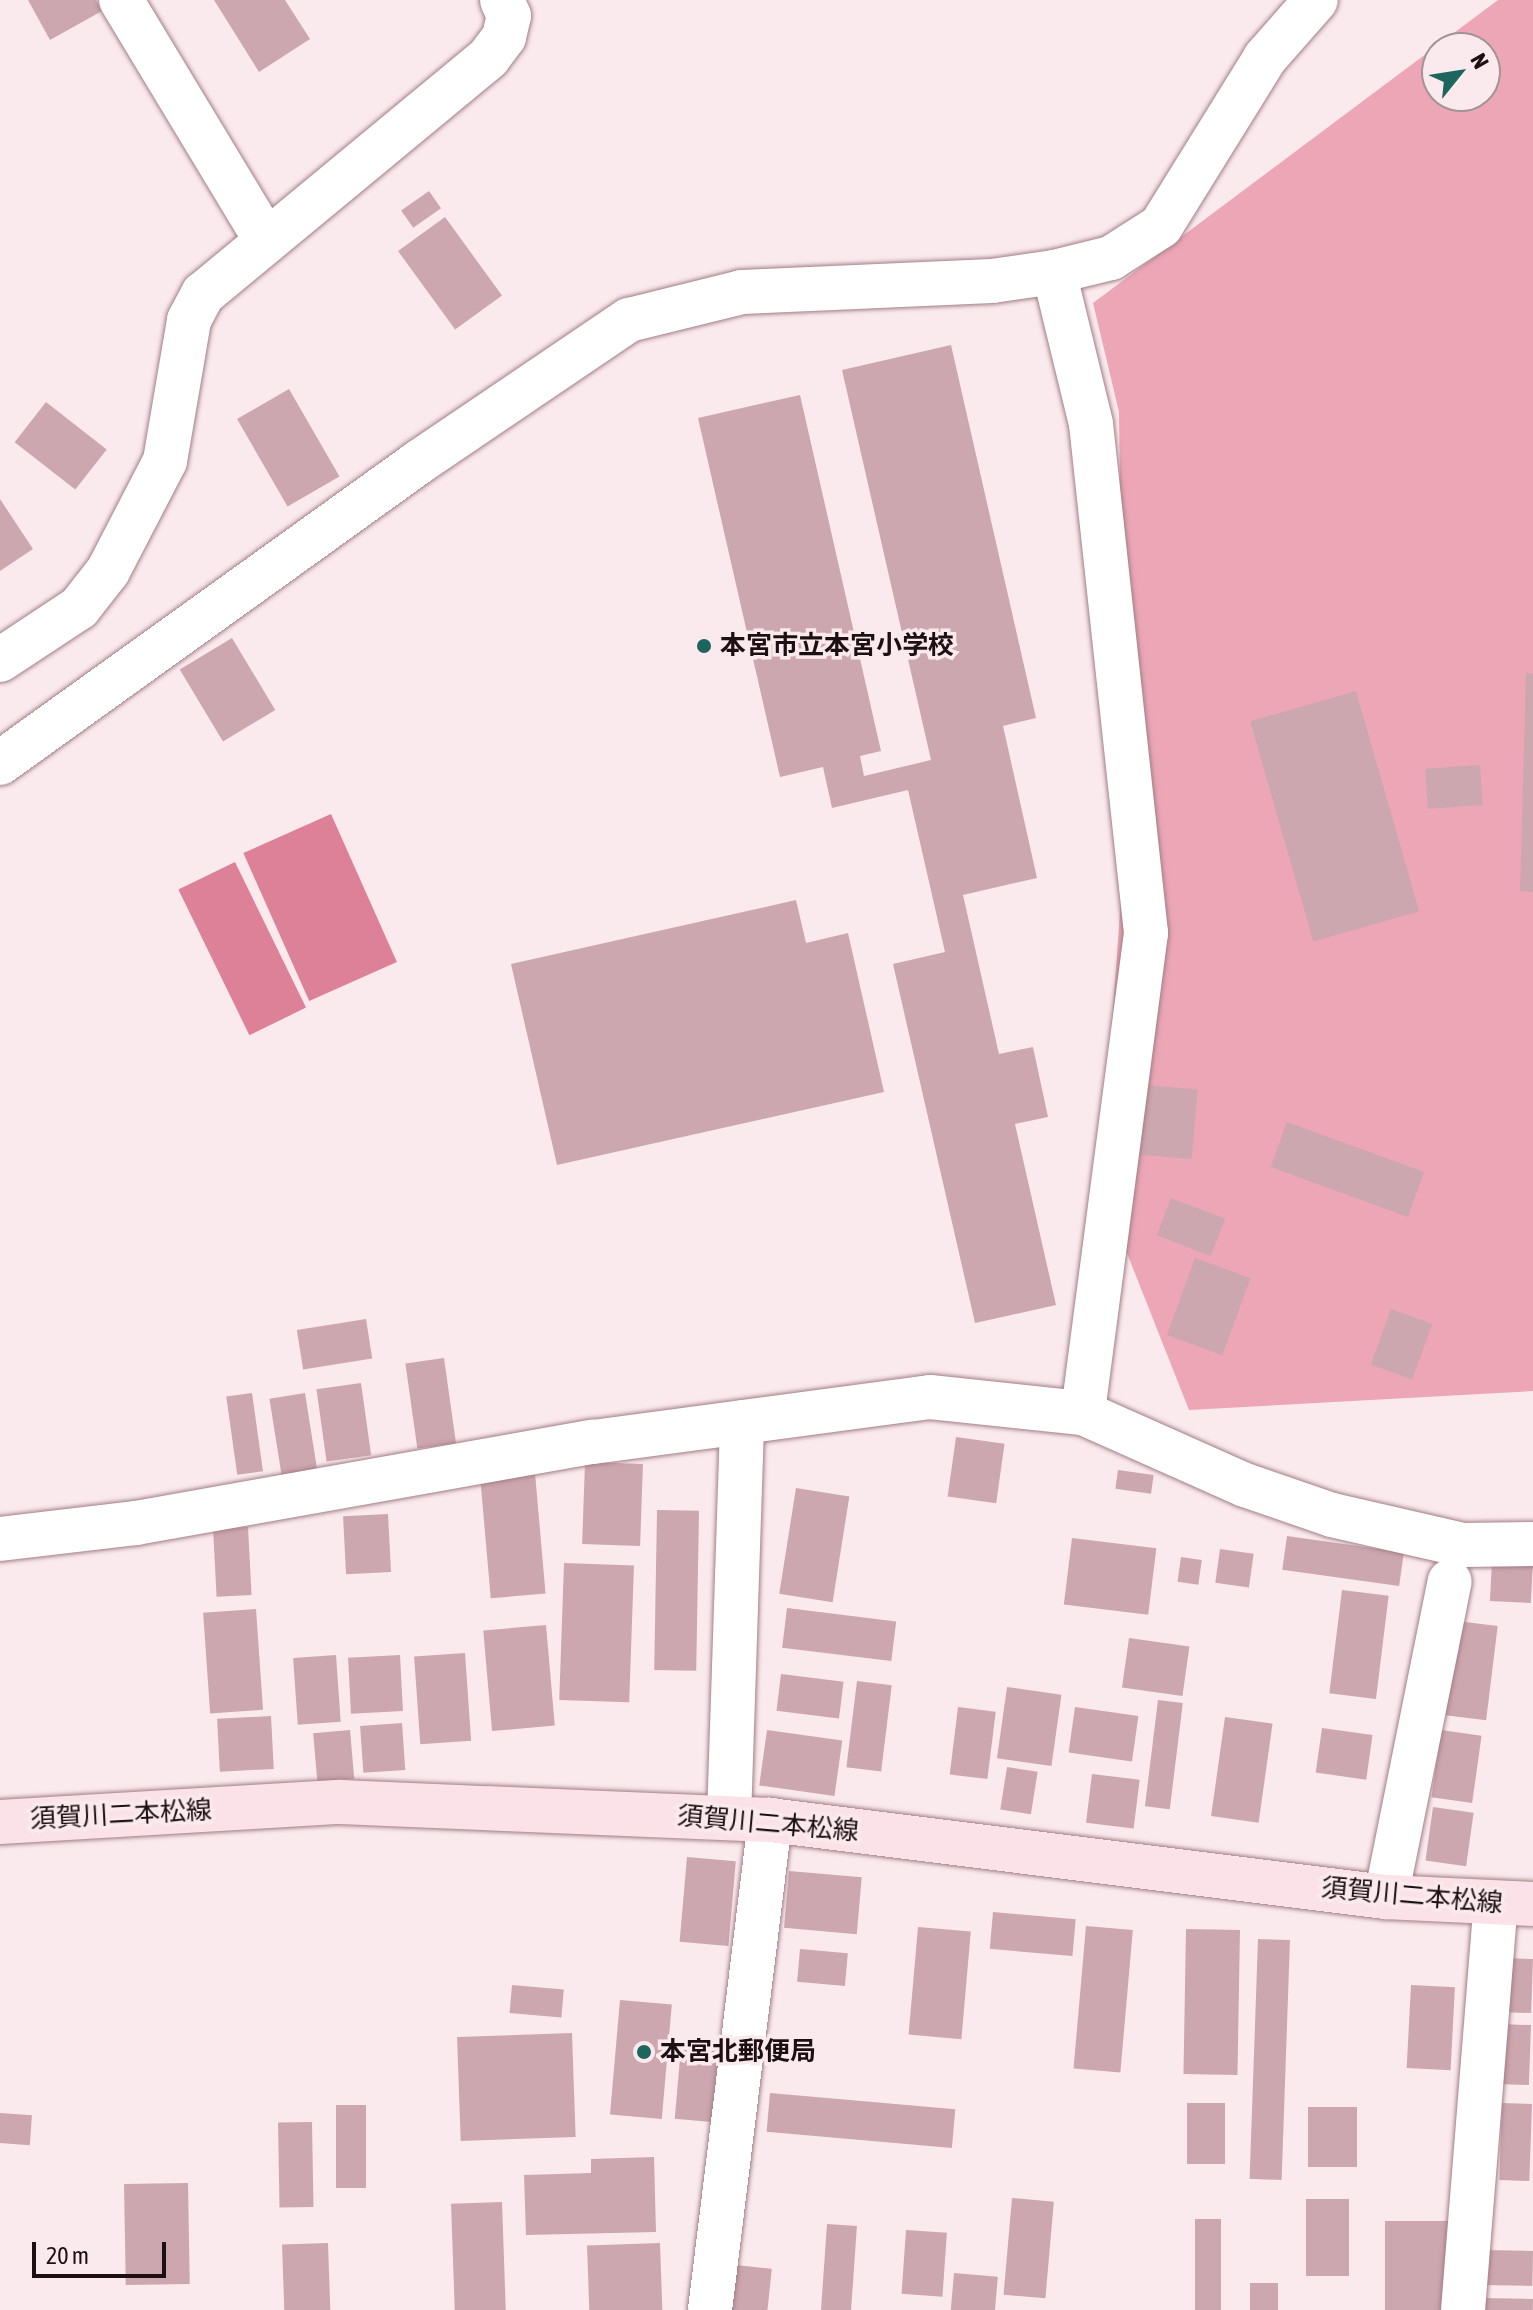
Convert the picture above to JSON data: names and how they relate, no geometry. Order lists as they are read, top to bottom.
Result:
{
  "streets": {
    "main road": ["須賀川二本松線"]
  },
  "places": ["本宮市立本宮小学校", "本宮北郵便局"],
  "scale_bar": "20 m",
  "north": "top right"
}
